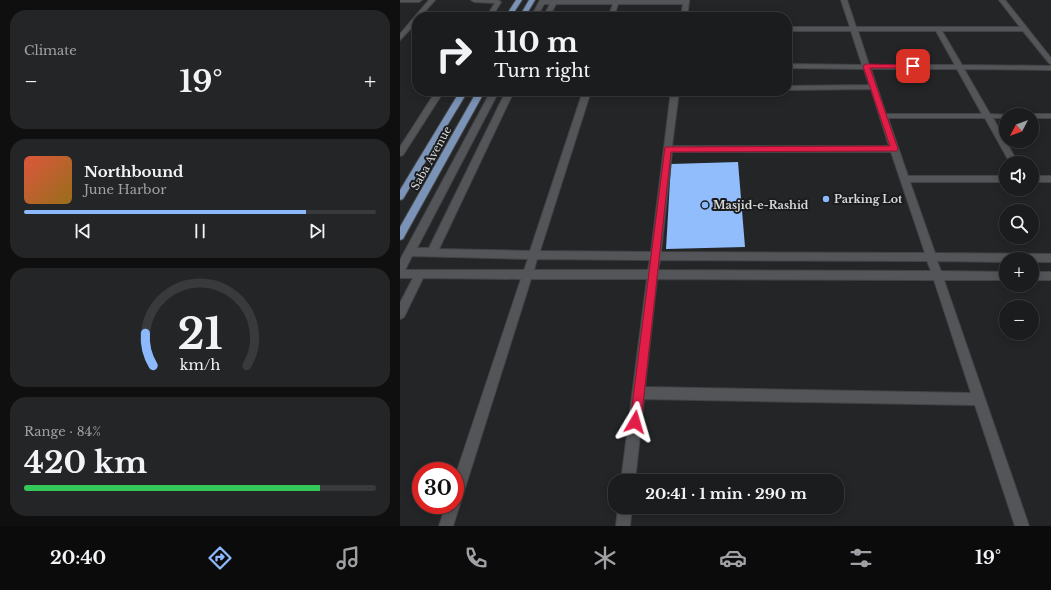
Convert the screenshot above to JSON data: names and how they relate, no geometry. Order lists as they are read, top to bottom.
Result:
{
  "streets": {
    "main road": ["Saba Avenue"]
  },
  "places": ["Parking Lot", "Masjid-e-Rashid"],
  "north": "bottom left",
  "page": {
    "tile": [
      "Climate",
      ["Range · 84%", "420 km"]
    ],
    "turn": ["110 m", "Turn right"],
    "heat": ["−", "19°", "+"],
    "map_buttons": ["+", "−"],
    "song": ["Northbound", "June Harbor"],
    "limit": "30",
    "trip": "20:41 · 1 min · 290 m",
    "tabs": ["20:40", "19°"],
    "gauge": ["21", "km/h"]
  }
}
